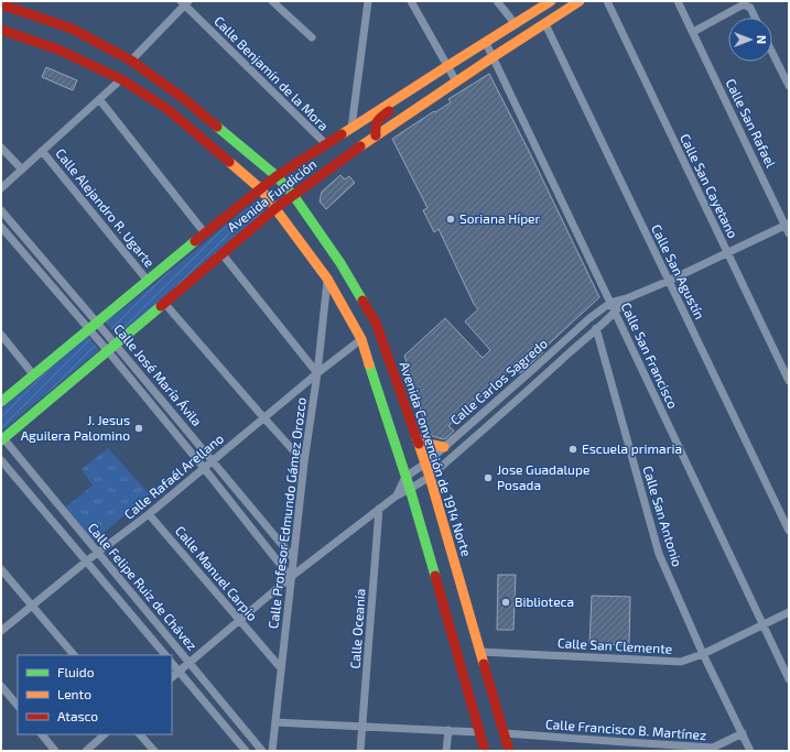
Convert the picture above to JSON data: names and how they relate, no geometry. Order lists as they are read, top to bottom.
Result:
{
  "streets": {
    "main road": ["Avenida Fundición", "Avenida Convención de 1914 Norte"],
    "street": [
      "Calle Benjamín de la Mora",
      "Calle San Rafael",
      "Calle San Cayetano",
      "Calle Alejandro R. Ugarte",
      "Calle San Agustín",
      "Calle San Francisco",
      "Calle José María Ávila",
      "Calle Carlos Sagredo",
      "Calle Rafaél Arellano",
      "Calle Profesor Edmundo Gámez Orozco",
      "Calle San Antonio",
      "Calle Manuel Carpio",
      "Calle Felipe Ruiz de Chávez",
      "Calle Oceanía",
      "Calle San Clemente",
      "Calle Francisco B. Martínez"
    ]
  },
  "crossings": [
    ["Calle Benjamín de la Mora", "Avenida Fundición"],
    ["Calle San Rafael", "Calle Carlos Sagredo"],
    ["Calle San Cayetano", "Calle Carlos Sagredo"],
    ["Avenida Fundición", "Calle Alejandro R. Ugarte"],
    ["Avenida Fundición", "Calle San Agustín"],
    ["Avenida Fundición", "Calle San Francisco"],
    ["Avenida Fundición", "Calle José María Ávila"],
    ["Avenida Fundición", "Avenida Convención de 1914 Norte"],
    ["Avenida Fundición", "Calle Felipe Ruiz de Chávez"],
    ["Calle San Agustín", "Calle Carlos Sagredo"],
    ["Calle San Francisco", "Calle Carlos Sagredo"],
    ["Calle San Francisco", "Calle San Clemente"],
    ["Calle José María Ávila", "Calle Carlos Sagredo"],
    ["Calle José María Ávila", "Calle Rafaél Arellano"],
    ["Calle José María Ávila", "Calle Profesor Edmundo Gámez Orozco"],
    ["Calle Carlos Sagredo", "Avenida Convención de 1914 Norte"],
    ["Calle Carlos Sagredo", "Calle Profesor Edmundo Gámez Orozco"],
    ["Calle Carlos Sagredo", "Calle San Antonio"],
    ["Calle Carlos Sagredo", "Calle Manuel Carpio"],
    ["Calle Carlos Sagredo", "Calle Felipe Ruiz de Chávez"],
    ["Calle Carlos Sagredo", "Calle Oceanía"],
    ["Avenida Convención de 1914 Norte", "Calle San Clemente"],
    ["Avenida Convención de 1914 Norte", "Calle Francisco B. Martínez"],
    ["Calle Rafaél Arellano", "Calle Profesor Edmundo Gámez Orozco"],
    ["Calle Rafaél Arellano", "Calle Manuel Carpio"],
    ["Calle Rafaél Arellano", "Calle Felipe Ruiz de Chávez"],
    ["Calle Profesor Edmundo Gámez Orozco", "Calle Manuel Carpio"],
    ["Calle San Antonio", "Calle San Clemente"],
    ["Calle San Antonio", "Calle Francisco B. Martínez"]
  ],
  "places": [
    "Soriana Híper",
    "J. Jesus Aguilera Palomino",
    "Escuela primaria",
    "Jose Guadalupe Posada",
    "Biblioteca"
  ],
  "legend": ["Fluido", "Lento", "Atasco"],
  "north": "right"
}
